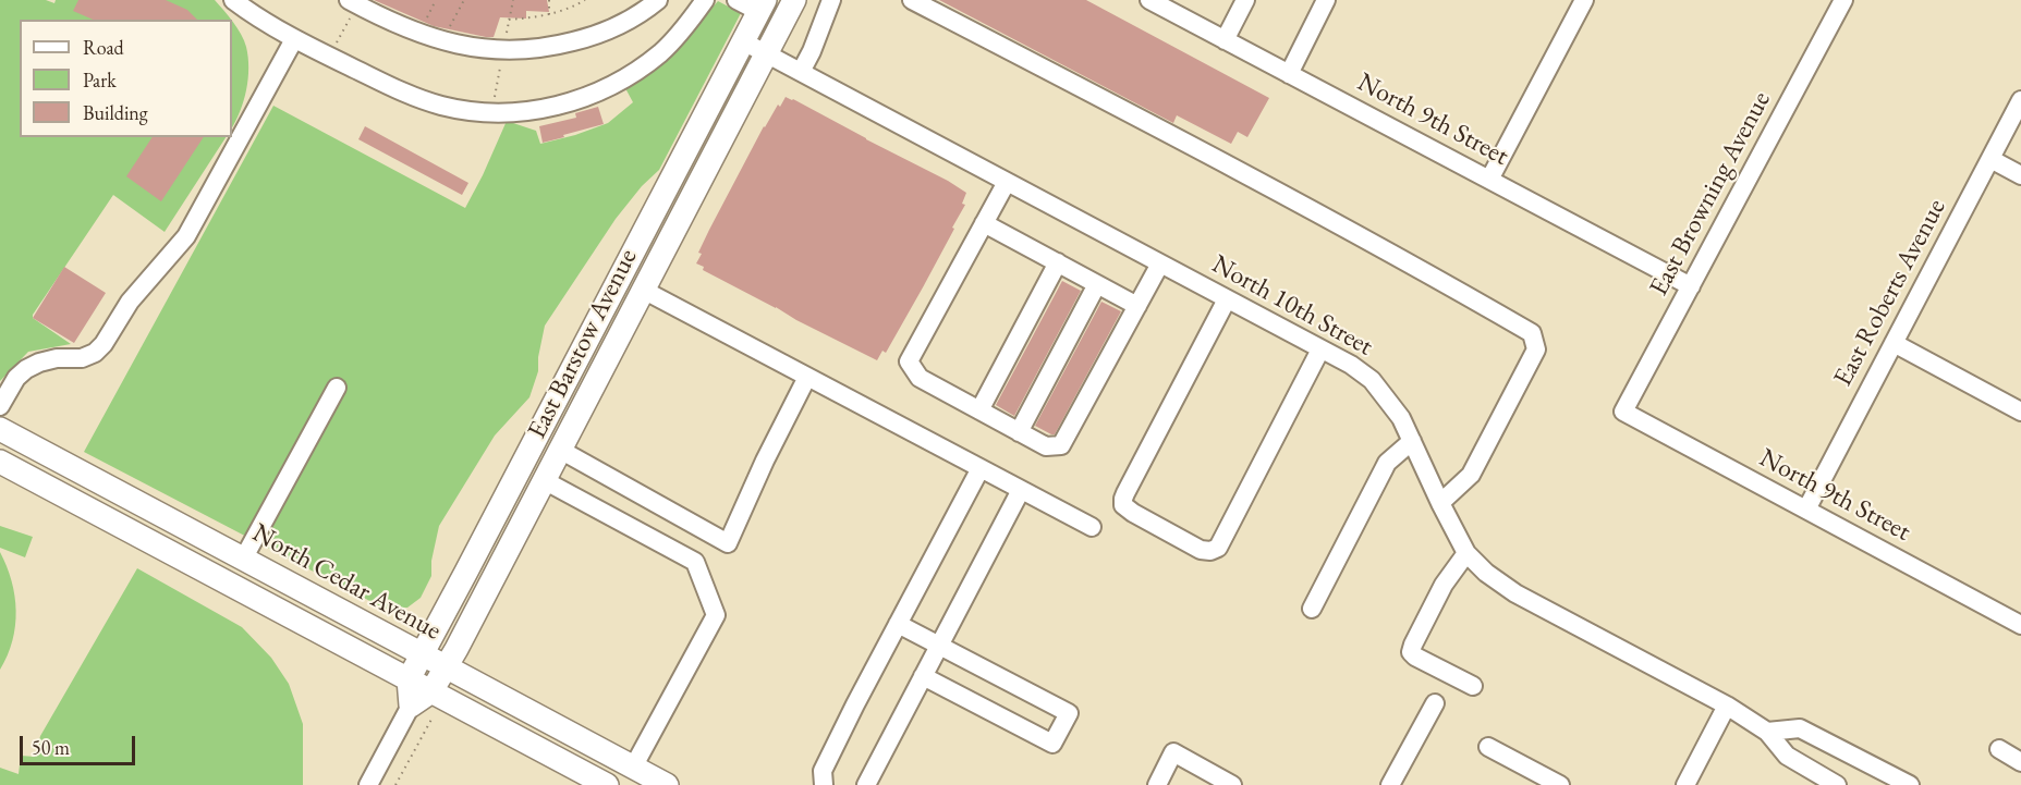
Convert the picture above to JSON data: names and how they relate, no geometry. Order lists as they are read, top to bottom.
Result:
{
  "streets": {
    "main road": ["East Barstow Avenue", "North Cedar Avenue"],
    "street": [
      "North 9th Street",
      "East Browning Avenue",
      "East Roberts Avenue",
      "North 10th Street"
    ]
  },
  "crossings": [
    ["North 9th Street", "East Browning Avenue"],
    ["North 9th Street", "East Roberts Avenue"],
    ["North 10th Street", "East Barstow Avenue"],
    ["East Barstow Avenue", "North Cedar Avenue"]
  ],
  "legend": ["Road", "Park", "Building"],
  "scale_bar": "50 m"
}
